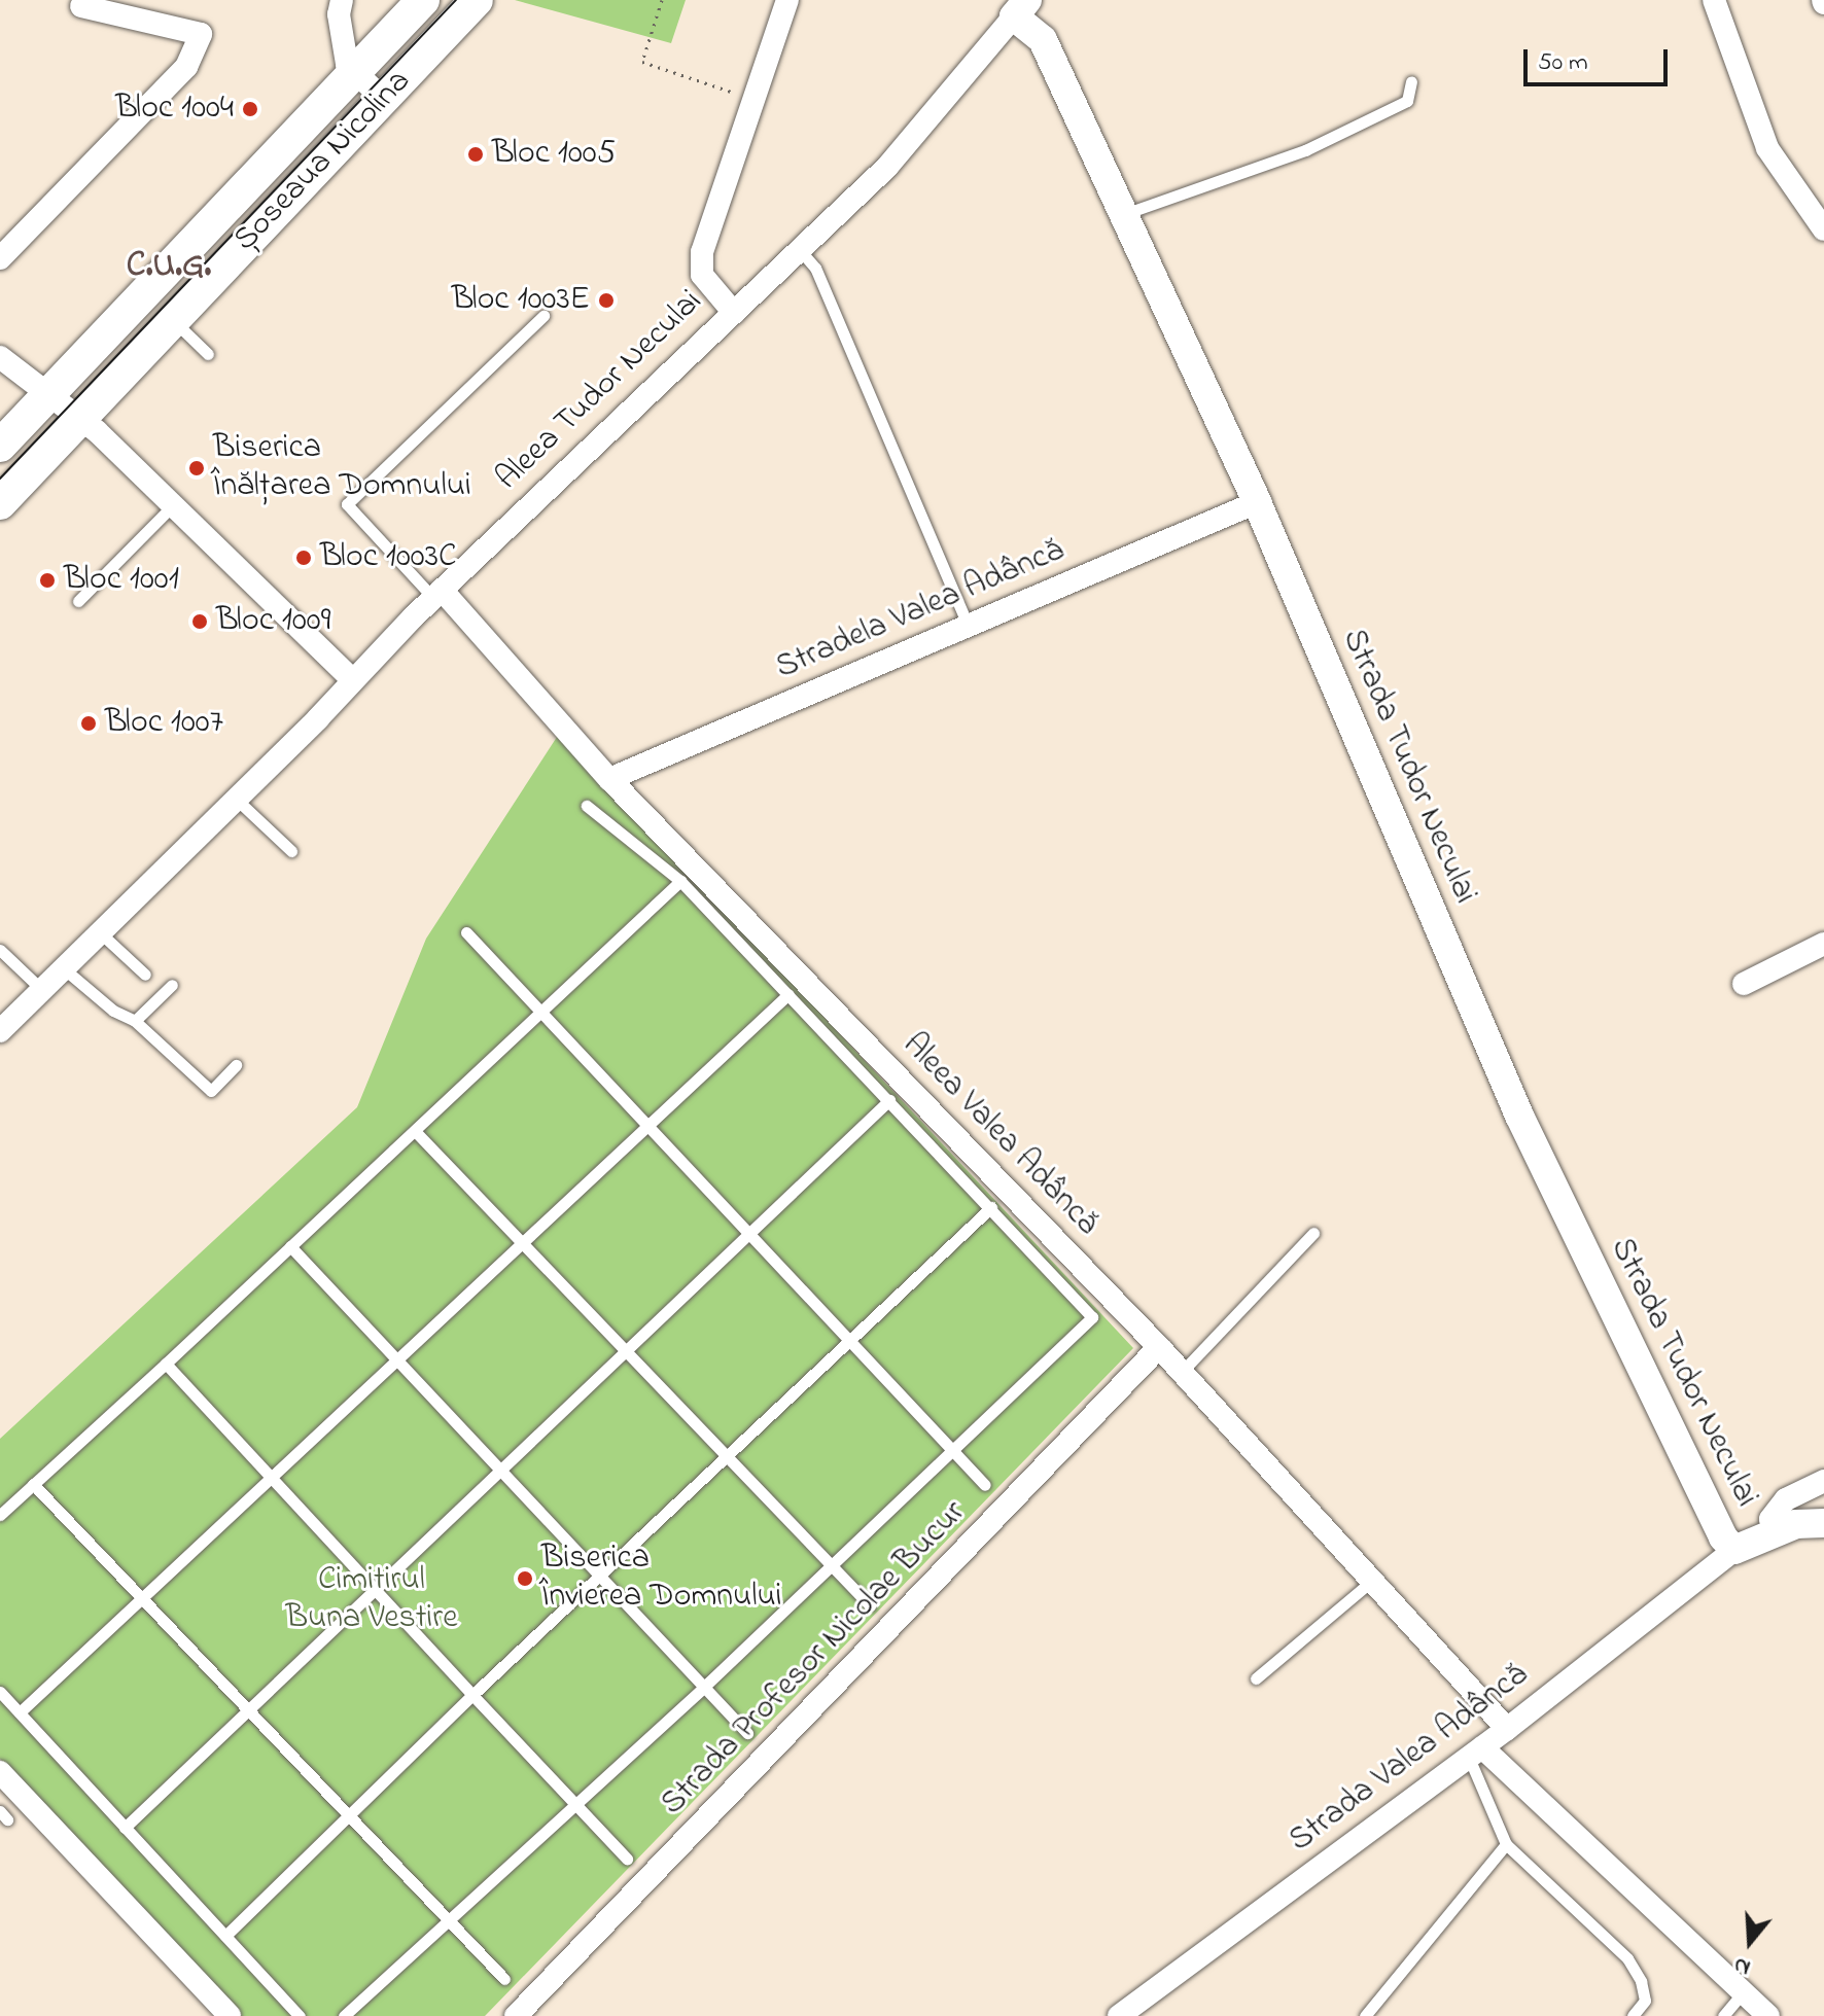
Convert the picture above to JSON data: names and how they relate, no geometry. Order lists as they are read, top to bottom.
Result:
{
  "streets": {
    "main road": ["Șoseaua Nicolina"],
    "street": [
      "Aleea Tudor Neculai",
      "Stradela Valea Adâncă",
      "Strada Tudor Neculai",
      "Aleea Valea Adâncă",
      "Strada Profesor Nicolae Bucur",
      "Strada Valea Adâncă"
    ]
  },
  "crossings": [
    ["Aleea Tudor Neculai", "Strada Tudor Neculai"],
    ["Aleea Tudor Neculai", "Aleea Valea Adâncă"],
    ["Stradela Valea Adâncă", "Strada Tudor Neculai"],
    ["Stradela Valea Adâncă", "Aleea Valea Adâncă"],
    ["Strada Tudor Neculai", "Strada Valea Adâncă"],
    ["Aleea Valea Adâncă", "Strada Profesor Nicolae Bucur"],
    ["Aleea Valea Adâncă", "Strada Valea Adâncă"]
  ],
  "districts": ["C.U.G."],
  "parks": ["Cimitirul Buna Vestire"],
  "places": [
    "Bloc 1004",
    "Bloc 1005",
    "Bloc 1003E",
    "Biserica Înălțarea Domnului",
    "Bloc 1003C",
    "Bloc 1001",
    "Bloc 1009",
    "Bloc 1007",
    "Biserica Învierea Domnului"
  ],
  "scale_bar": "50 m",
  "north": "bottom"
}
